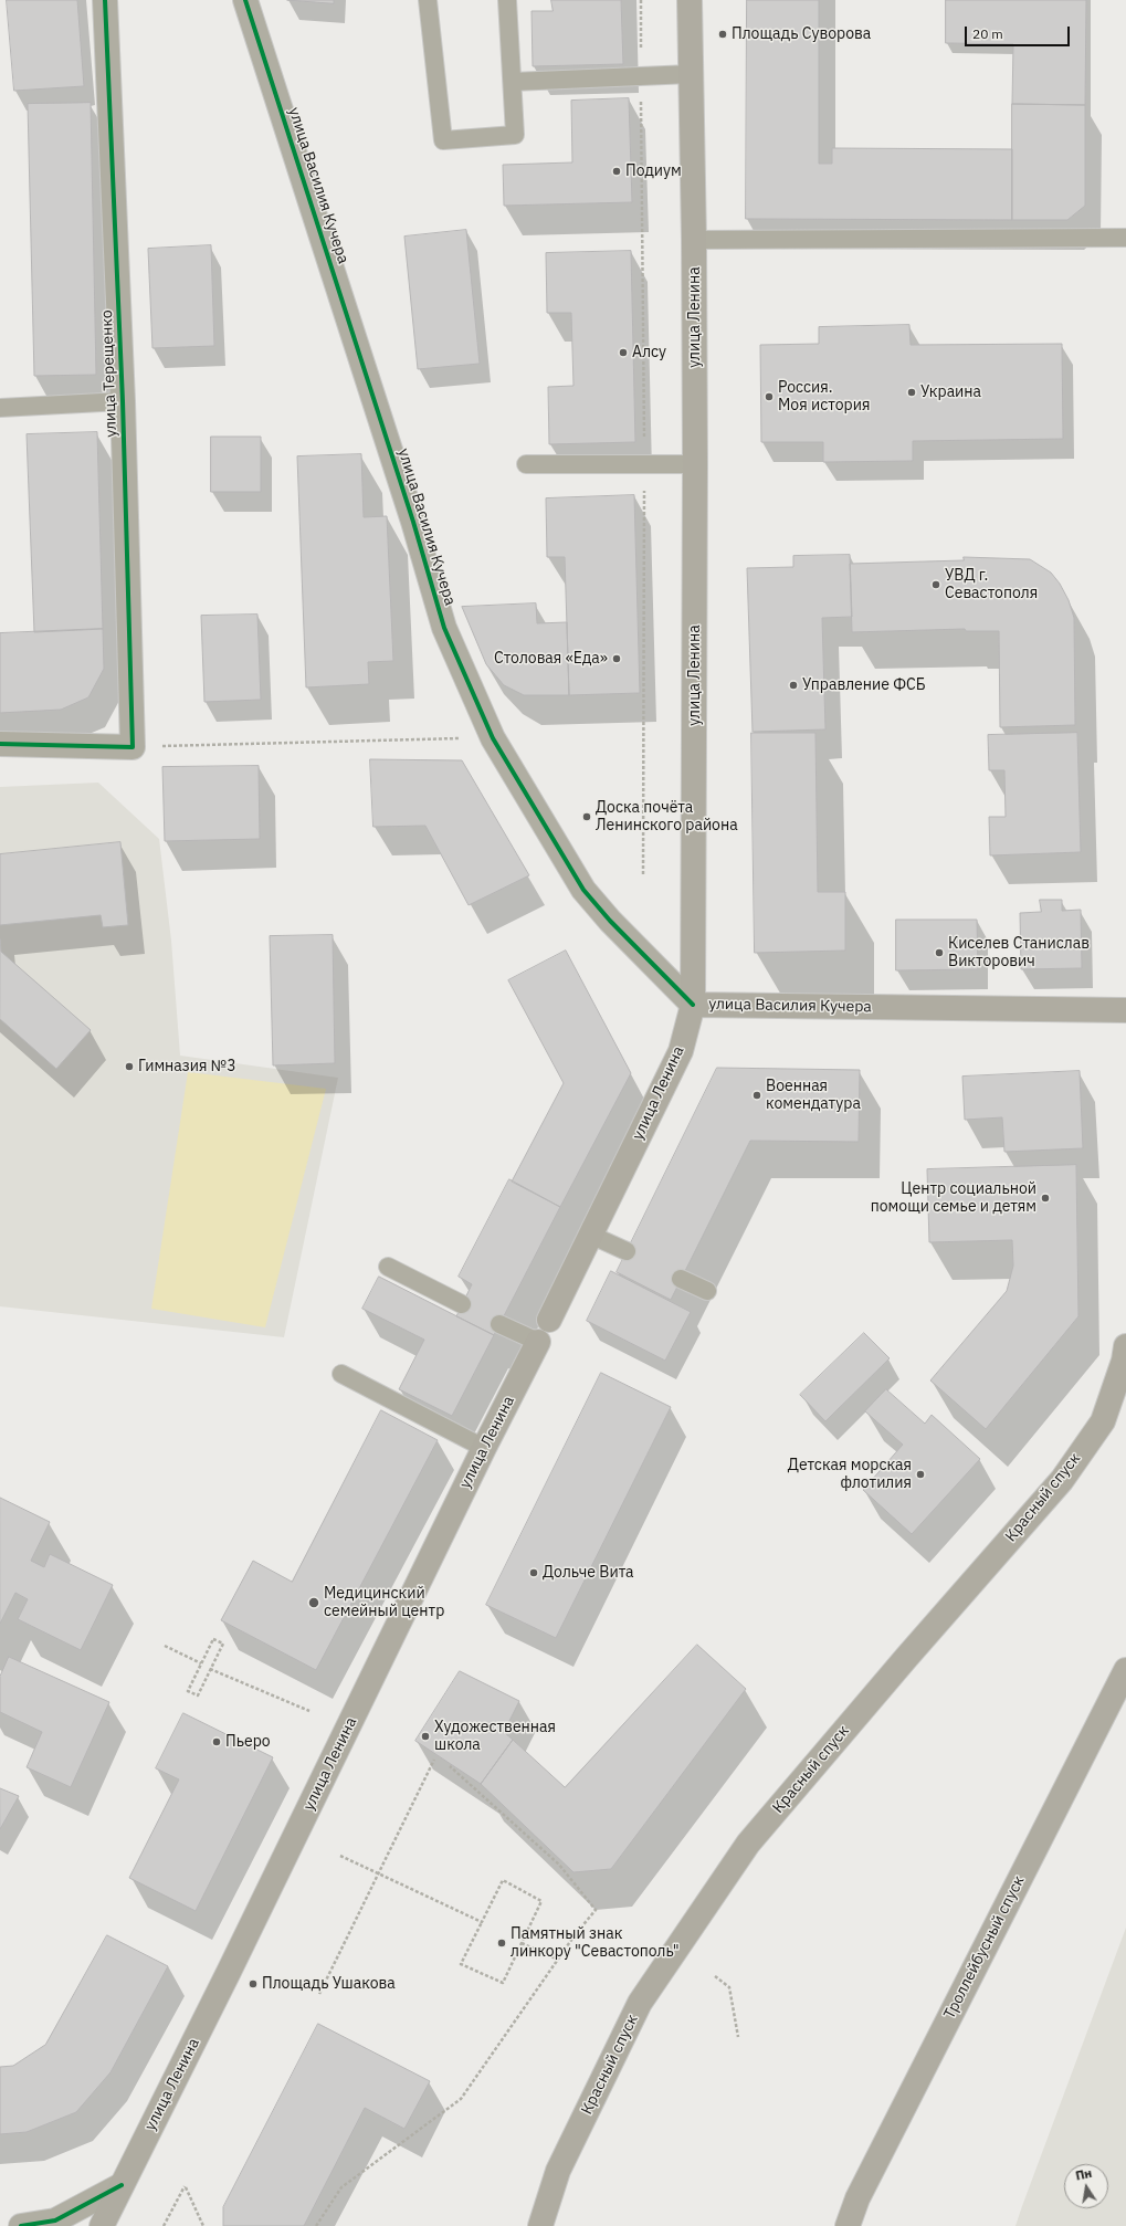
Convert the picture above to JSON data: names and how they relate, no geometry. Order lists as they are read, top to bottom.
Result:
{
  "streets": {
    "main road": [
      "улица Василия Кучера",
      "улица Ленина",
      "Красный спуск",
      "Троллейбусный спуск"
    ],
    "street": ["улица Терещенко"]
  },
  "crossings": [
    ["улица Василия Кучера", "улица Ленина"]
  ],
  "places": [
    "Площадь Суворова",
    "Подиум",
    "Алсу",
    "Украина",
    "Россия. Моя история",
    "УВД г. Севастополя",
    "Столовая «Еда»",
    "Управление ФСБ",
    "Доска почёта Ленинского района",
    "Киселев Станислав Викторович",
    "Гимназия №3",
    "Военная комендатура",
    "Центр социальной помощи семье и детям",
    "Детская морская флотилия",
    "Дольче Вита",
    "Медицинский семейный центр",
    "Художественная школа",
    "Пьеро",
    "Памятный знак линкору \"Севастополь\"",
    "Площадь Ушакова"
  ],
  "scale_bar": "20 m",
  "north": "top"
}
